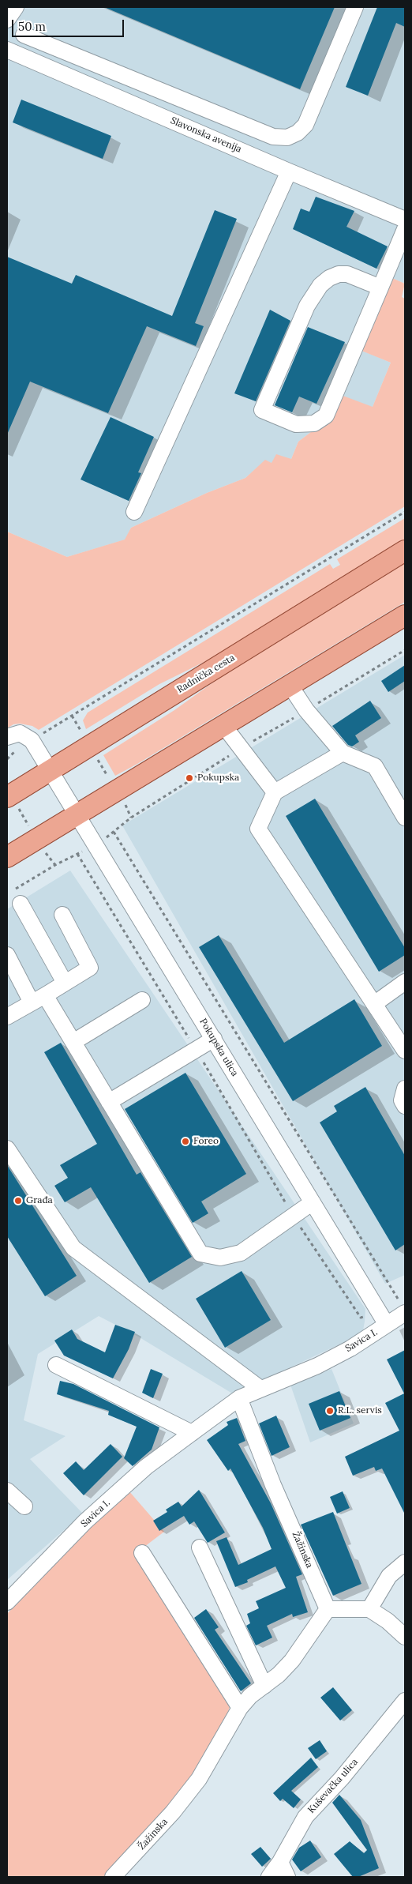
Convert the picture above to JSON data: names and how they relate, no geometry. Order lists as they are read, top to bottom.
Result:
{
  "streets": {
    "main road": ["Radnička cesta"],
    "street": [
      "Slavonska avenija",
      "Pokupska ulica",
      "Savica I.",
      "Žažinska",
      "Kuševačka ulica"
    ]
  },
  "crossings": [
    ["Radnička cesta", "Pokupska ulica"],
    ["Pokupska ulica", "Savica I."],
    ["Savica I.", "Žažinska"]
  ],
  "places": [
    "Pokupska",
    "Foreo",
    "Građa",
    "R.L. servis"
  ],
  "scale_bar": "50 m"
}
